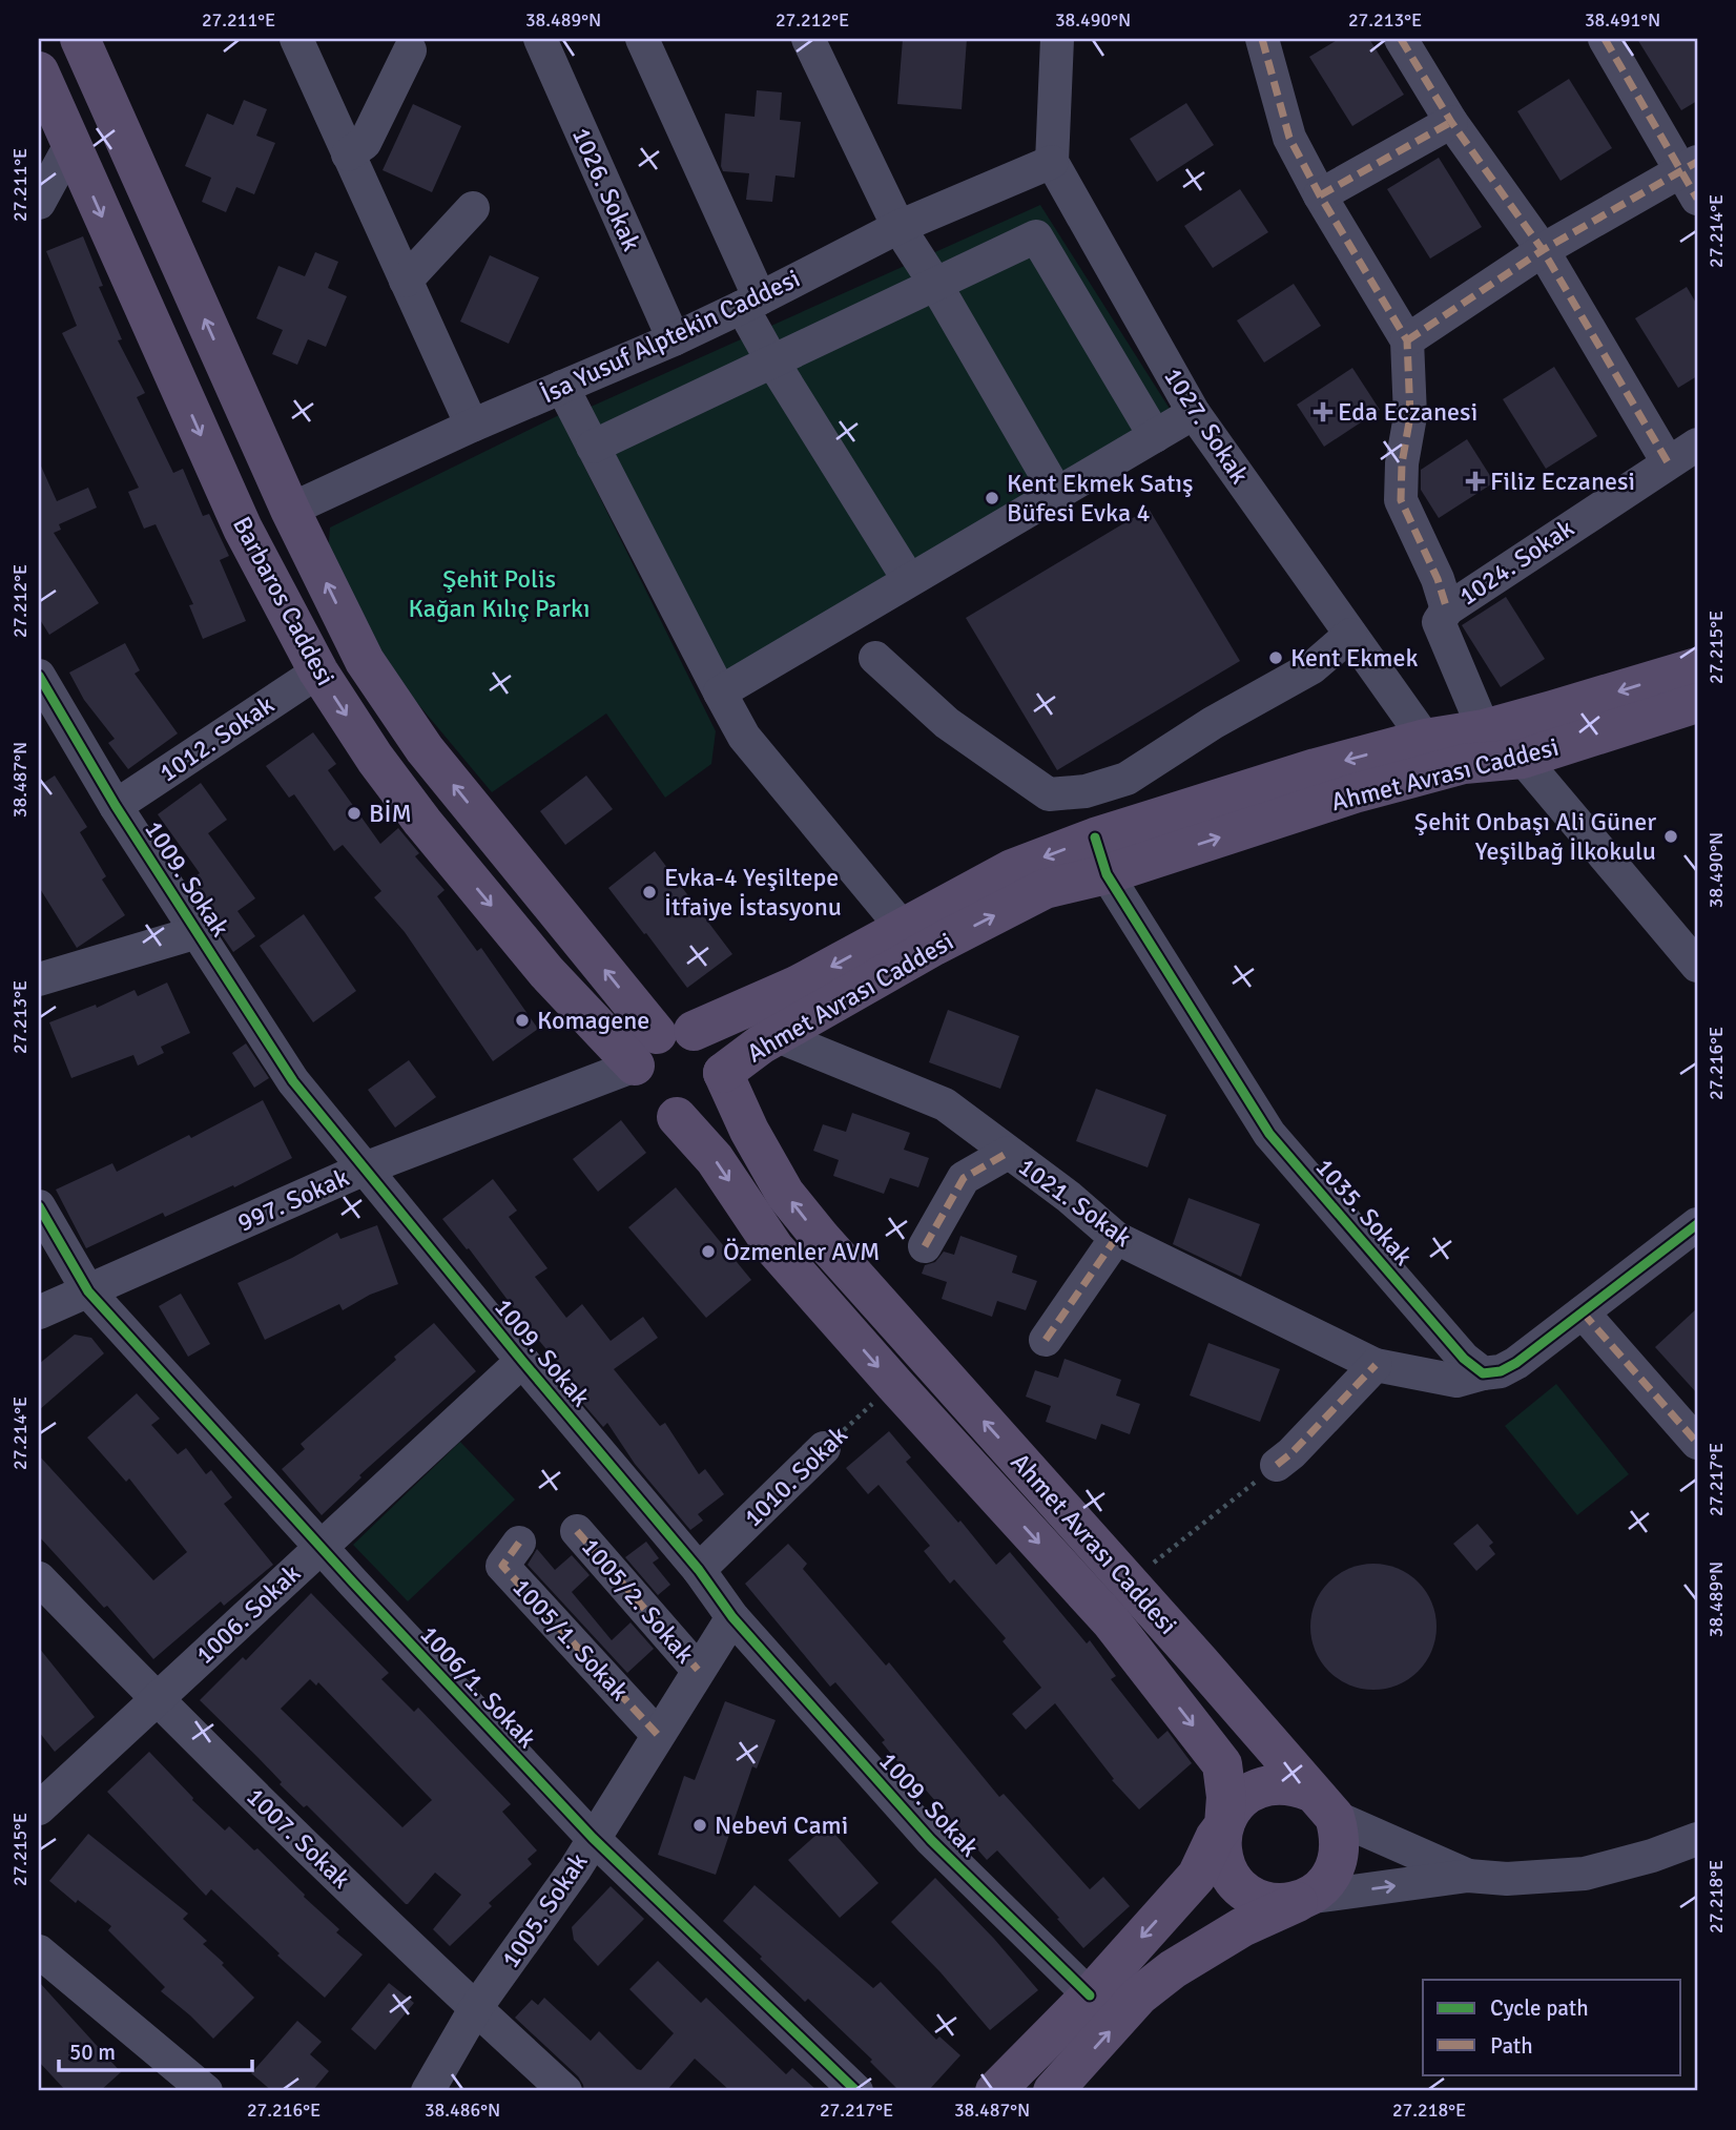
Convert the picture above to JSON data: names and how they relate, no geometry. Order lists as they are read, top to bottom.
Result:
{
  "streets": {
    "main road": ["Barbaros Caddesi", "Ahmet Avrası Caddesi"],
    "street": [
      "1026. Sokak",
      "İsa Yusuf Alptekin Caddesi",
      "1027. Sokak",
      "1024. Sokak",
      "1012. Sokak",
      "1009. Sokak",
      "997. Sokak",
      "1021. Sokak",
      "1035. Sokak",
      "1010. Sokak",
      "1005/2. Sokak",
      "1006. Sokak",
      "1005/1. Sokak",
      "1006/1. Sokak",
      "1007. Sokak",
      "1005. Sokak"
    ]
  },
  "crossings": [
    ["1026. Sokak", "İsa Yusuf Alptekin Caddesi"],
    ["İsa Yusuf Alptekin Caddesi", "1027. Sokak"],
    ["İsa Yusuf Alptekin Caddesi", "Barbaros Caddesi"],
    ["1027. Sokak", "Ahmet Avrası Caddesi"],
    ["1024. Sokak", "Ahmet Avrası Caddesi"],
    ["Barbaros Caddesi", "1012. Sokak"],
    ["Barbaros Caddesi", "Ahmet Avrası Caddesi"],
    ["Barbaros Caddesi", "997. Sokak"],
    ["1012. Sokak", "1009. Sokak"],
    ["Ahmet Avrası Caddesi", "1009. Sokak"],
    ["Ahmet Avrası Caddesi", "997. Sokak"],
    ["Ahmet Avrası Caddesi", "1021. Sokak"],
    ["Ahmet Avrası Caddesi", "1035. Sokak"],
    ["Ahmet Avrası Caddesi", "1010. Sokak"],
    ["1009. Sokak", "997. Sokak"],
    ["1009. Sokak", "1010. Sokak"],
    ["1009. Sokak", "1006. Sokak"],
    ["1009. Sokak", "1005. Sokak"],
    ["997. Sokak", "1006/1. Sokak"],
    ["1021. Sokak", "1035. Sokak"],
    ["1005/2. Sokak", "1005. Sokak"],
    ["1006. Sokak", "1006/1. Sokak"],
    ["1006. Sokak", "1007. Sokak"],
    ["1005/1. Sokak", "1005. Sokak"],
    ["1006/1. Sokak", "1005. Sokak"],
    ["1007. Sokak", "1005. Sokak"]
  ],
  "parks": ["Şehit Polis Kağan Kılıç Parkı"],
  "places": {
    "health": ["Eda Eczanesi", "Filiz Eczanesi"],
    "other": [
      "Kent Ekmek Satış Büfesi Evka 4",
      "Kent Ekmek",
      "BİM",
      "Şehit Onbaşı Ali Güner Yeşilbağ İlkokulu",
      "Evka-4 Yeşiltepe İtfaiye İstasyonu",
      "Komagene",
      "Özmenler AVM",
      "Nebevi Cami"
    ]
  },
  "legend": ["Cycle path", "Path"],
  "scale_bar": "50 m",
  "coordinates": [
    "27.211°E",
    "38.489°N",
    "27.212°E",
    "38.490°N",
    "27.213°E",
    "38.491°N",
    "27.214°E",
    "27.215°E",
    "38.487°N",
    "27.216°E",
    "27.217°E",
    "27.218°E",
    "38.486°N"
  ]
}
